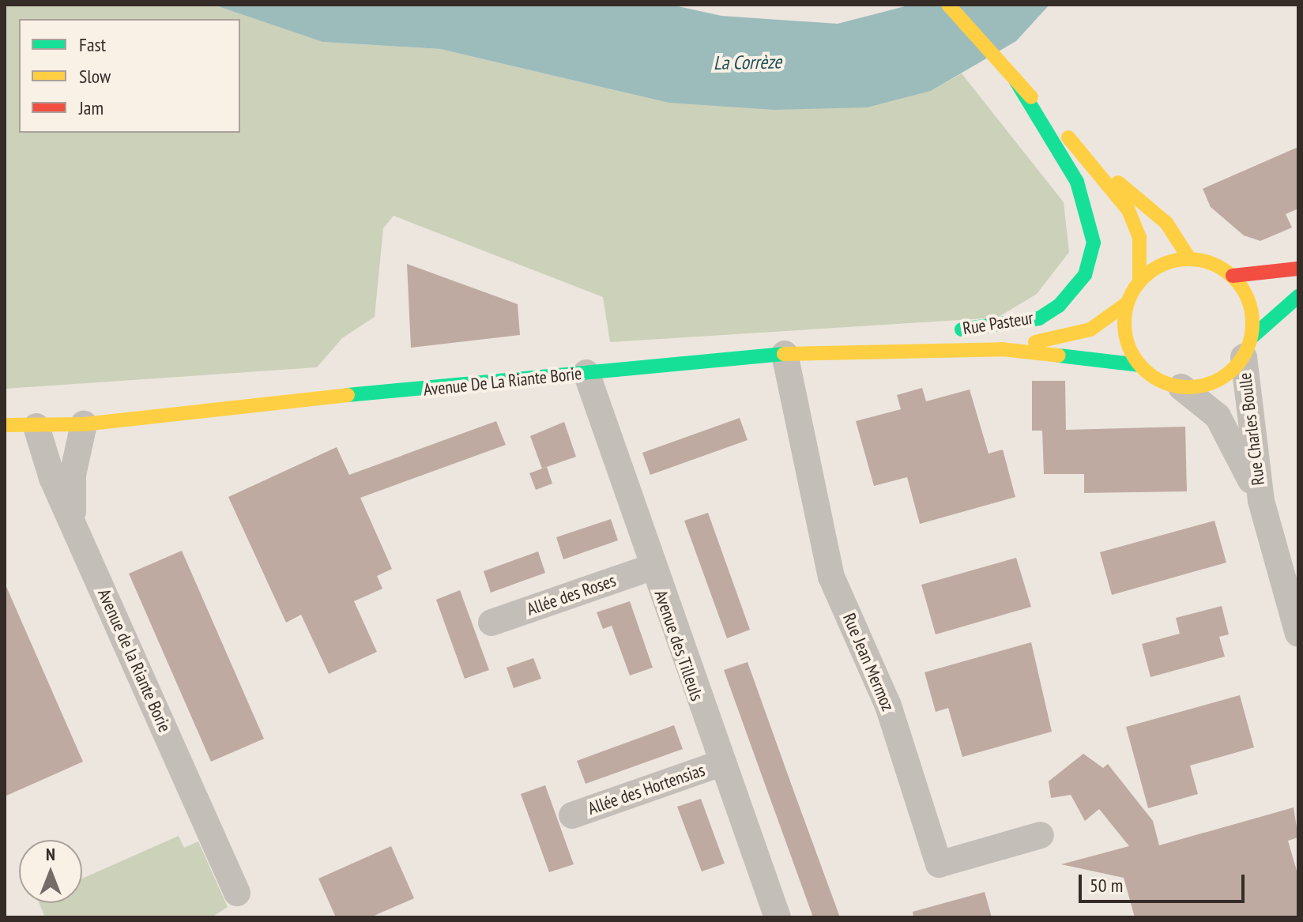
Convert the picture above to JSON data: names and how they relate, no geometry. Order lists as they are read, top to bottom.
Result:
{
  "streets": {
    "street": [
      "Rue Pasteur",
      "Avenue De La Riante Borie",
      "Rue Charles Boulle",
      "Allée des Roses",
      "Avenue des Tilleuls",
      "Avenue de la Riante Borie",
      "Rue Jean Mermoz",
      "Allée des Hortensias"
    ]
  },
  "crossings": [
    ["Rue Pasteur", "Avenue De La Riante Borie"],
    ["Rue Pasteur", "Rue Charles Boulle"],
    ["Avenue De La Riante Borie", "Rue Charles Boulle"],
    ["Avenue De La Riante Borie", "Avenue des Tilleuls"],
    ["Avenue De La Riante Borie", "Avenue de la Riante Borie"],
    ["Avenue De La Riante Borie", "Rue Jean Mermoz"],
    ["Allée des Roses", "Avenue des Tilleuls"],
    ["Avenue des Tilleuls", "Allée des Hortensias"]
  ],
  "water": ["La Corrèze"],
  "legend": ["Fast", "Slow", "Jam"],
  "scale_bar": "50 m",
  "north": "top"
}
